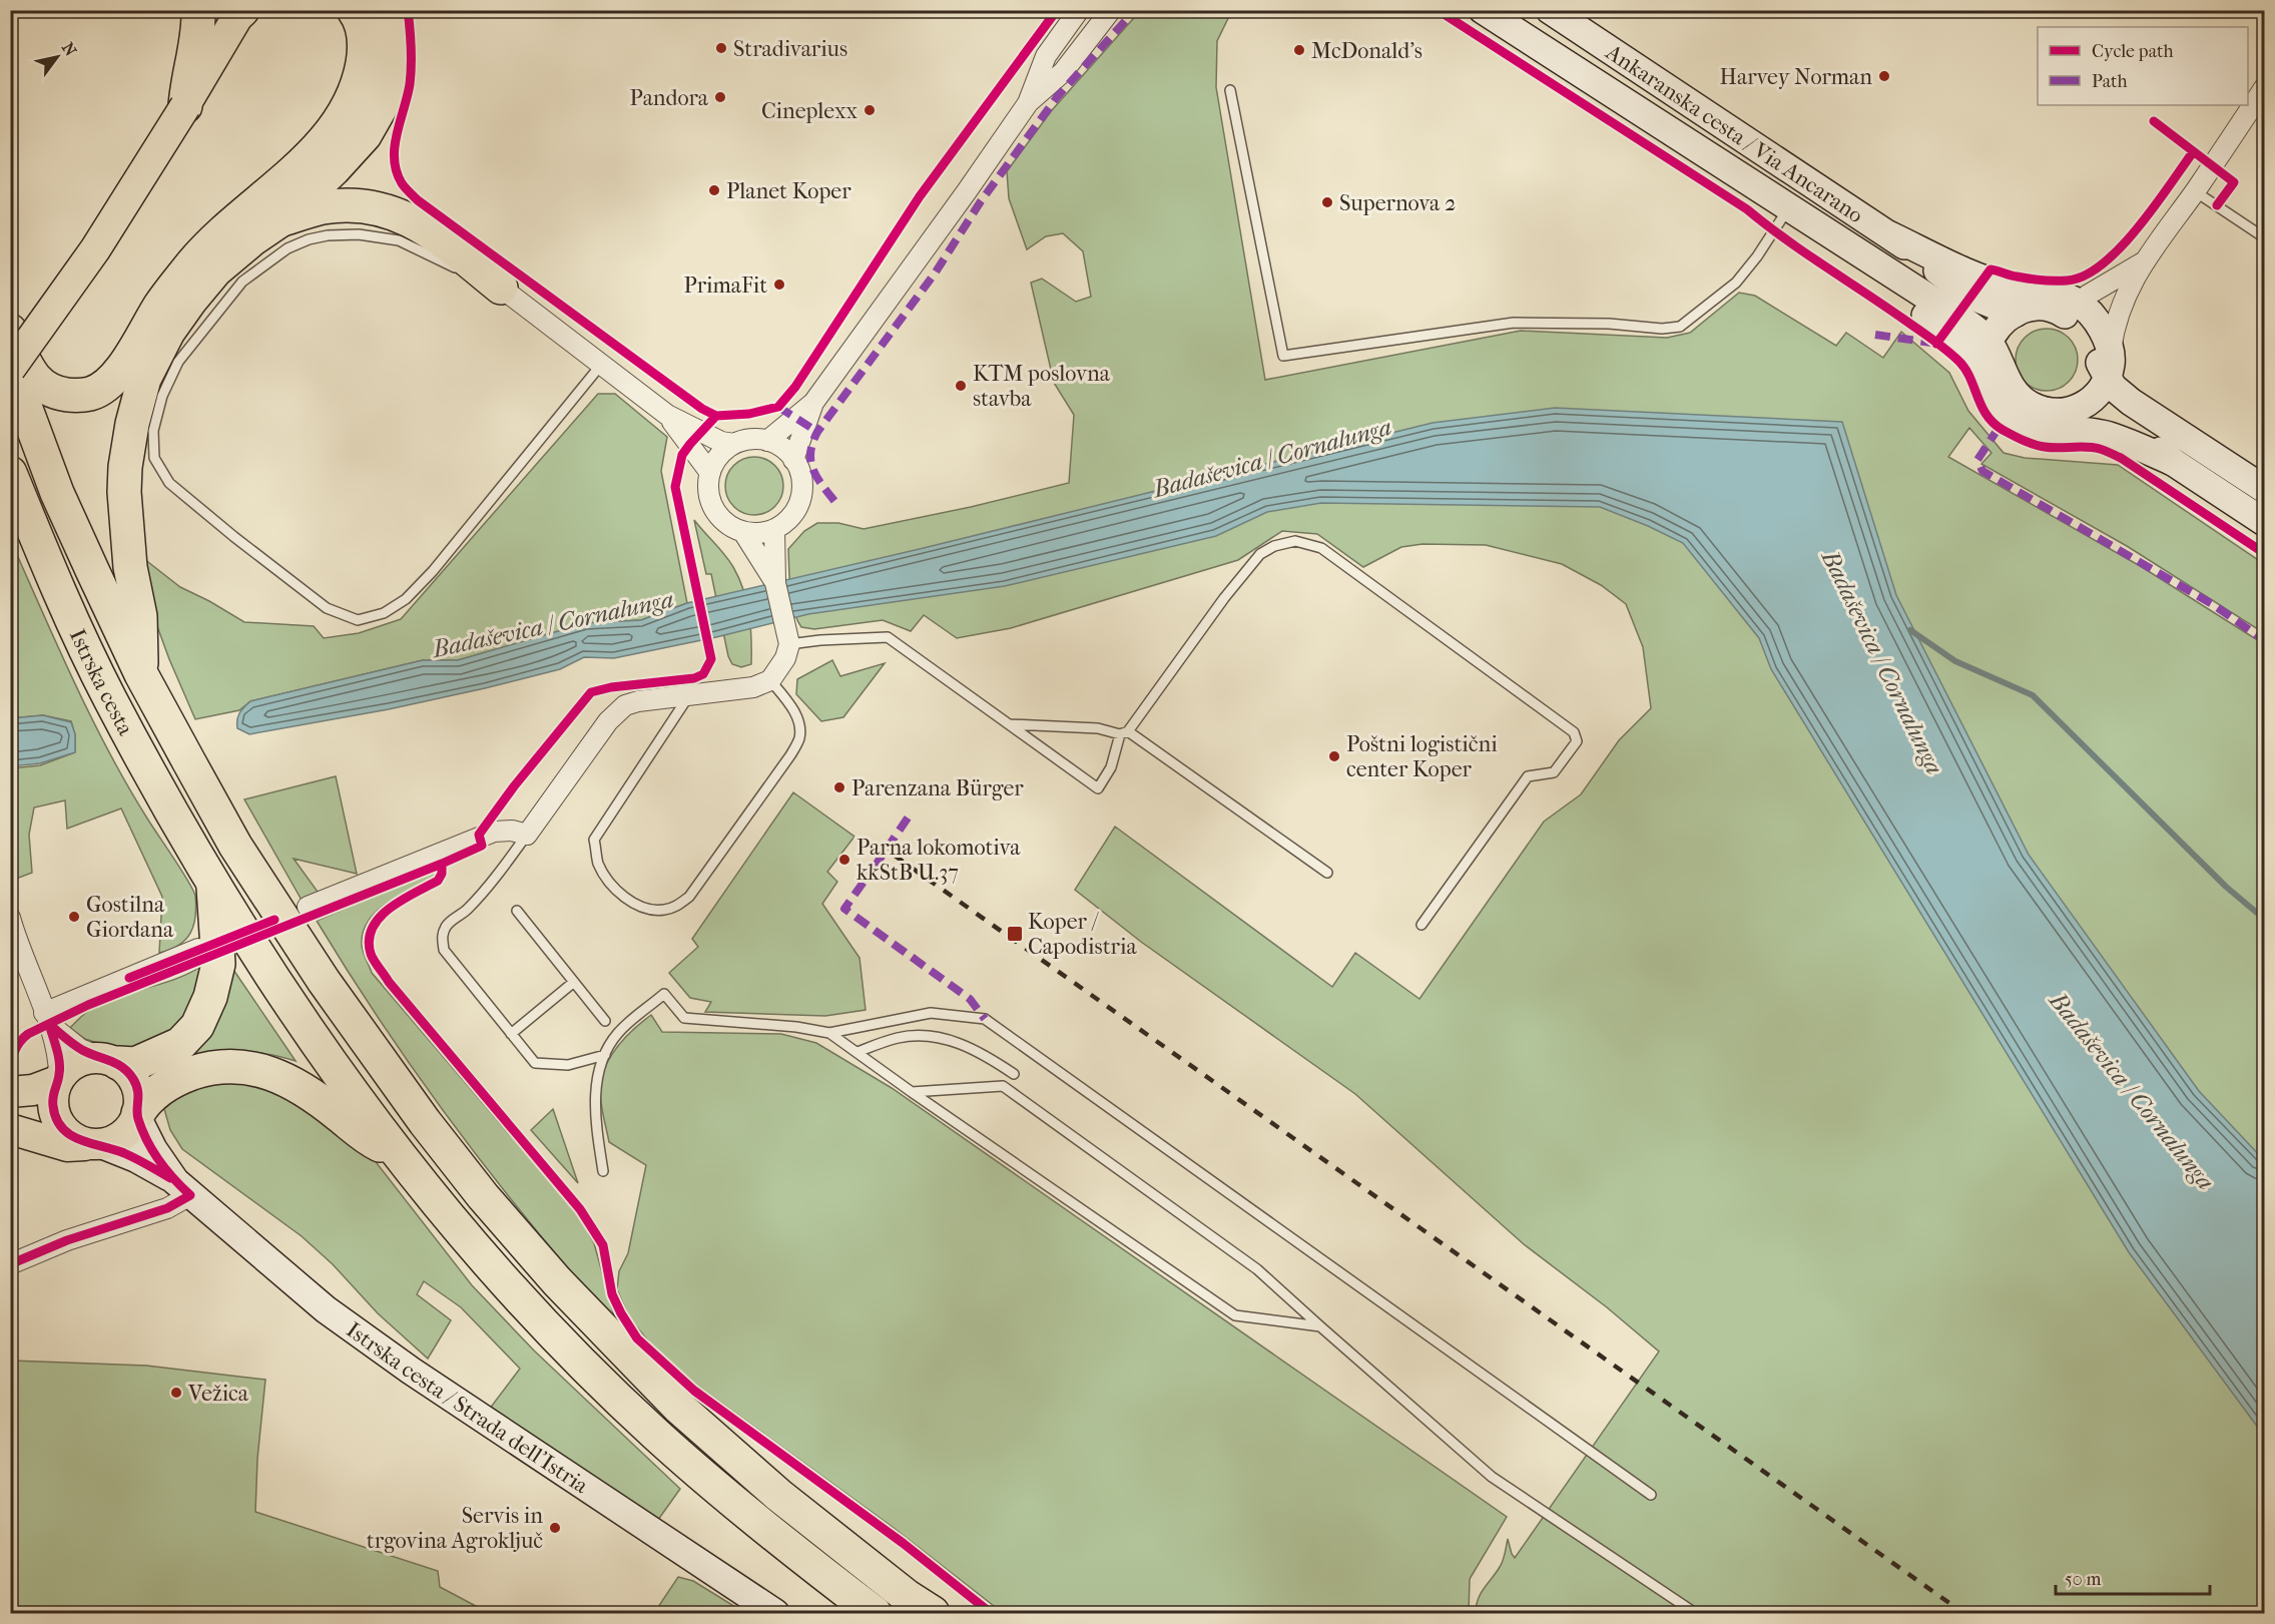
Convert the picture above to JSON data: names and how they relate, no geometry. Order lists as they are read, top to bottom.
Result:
{
  "streets": {
    "highway": ["Istrska cesta"],
    "street": ["Ankaranska cesta / Via Ancarano", "Istrska cesta / Strada dell'Istria"]
  },
  "water": ["Badaševica / Cornalunga"],
  "places": {
    "other": [
      "Stradivarius",
      "McDonald's",
      "Harvey Norman",
      "Pandora",
      "Cineplexx",
      "Planet Koper",
      "Supernova 2",
      "PrimaFit",
      "KTM poslovna stavba",
      "Poštni logistični center Koper",
      "Parenzana Bürger",
      "Parna lokomotiva kkStB U.37",
      "Gostilna Giordana",
      "Vežica",
      "Servis in trgovina Agroključ"
    ],
    "transit": ["Koper / Capodistria"]
  },
  "legend": ["Cycle path", "Path"],
  "scale_bar": "50 m",
  "north": "top right"
}
